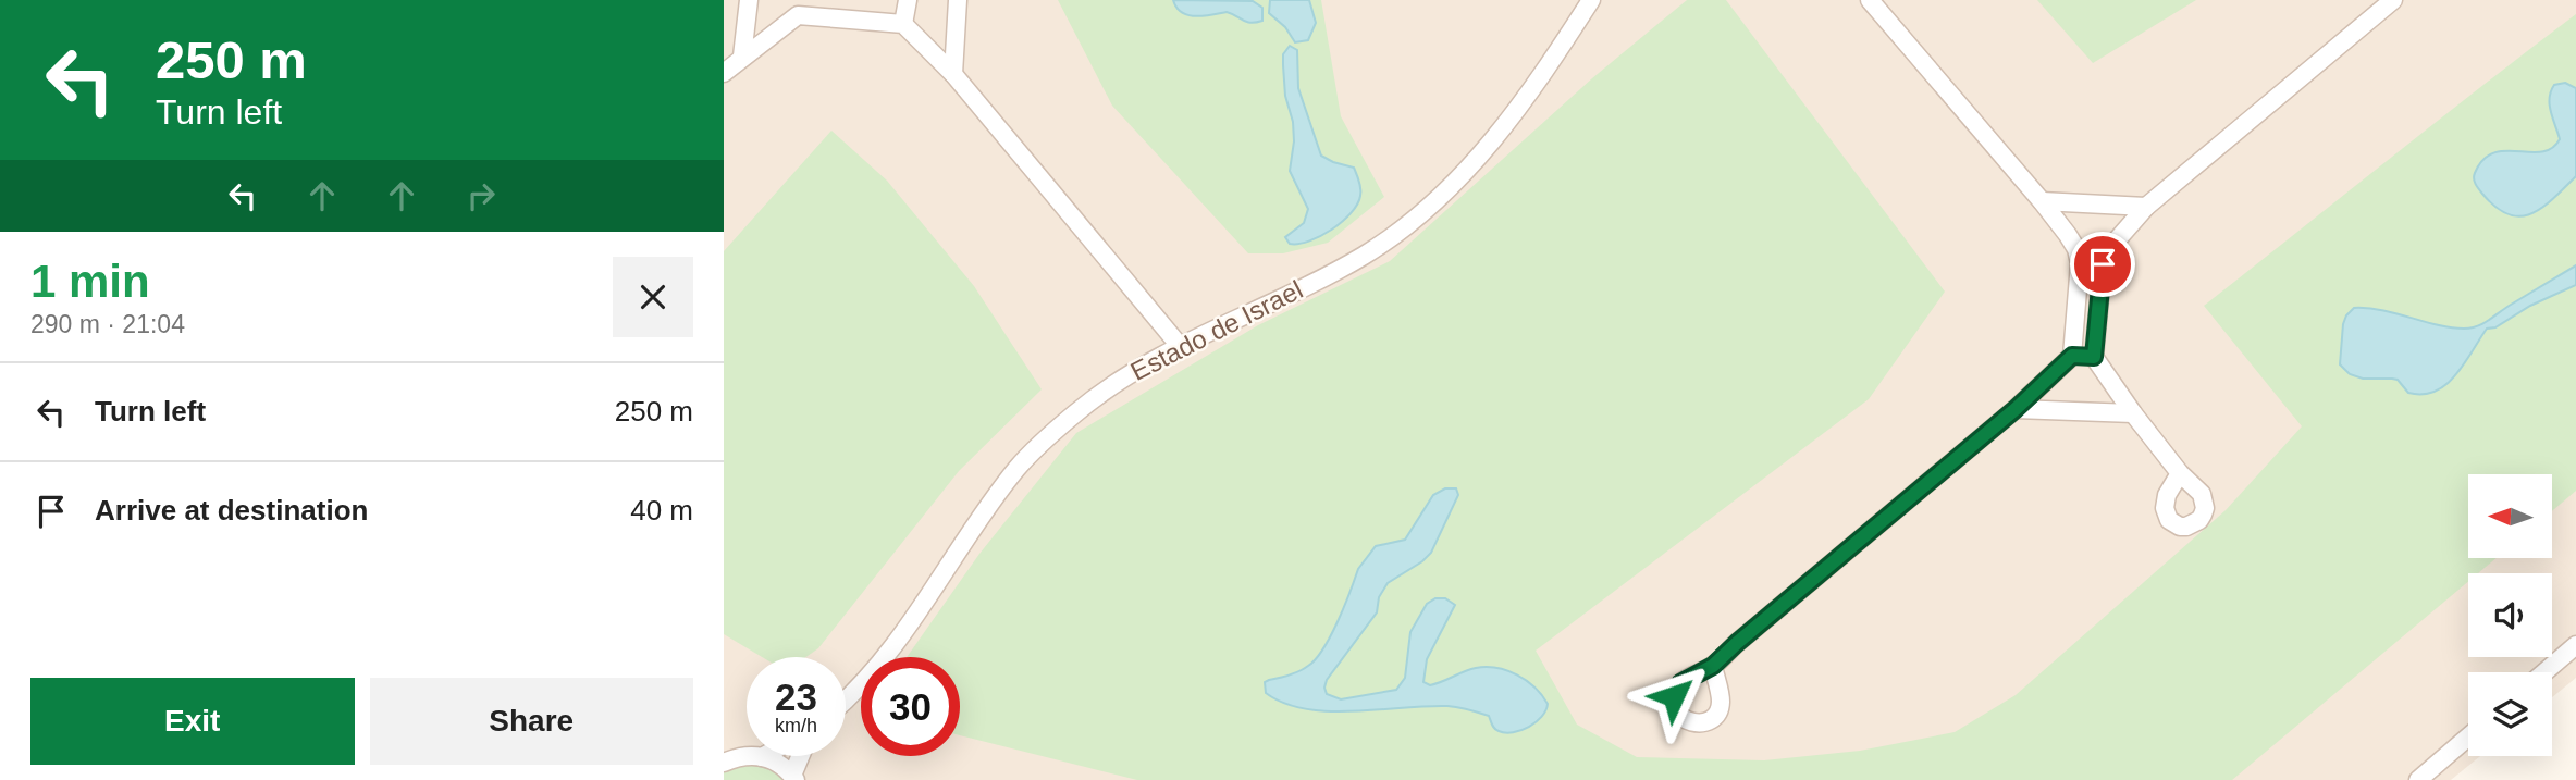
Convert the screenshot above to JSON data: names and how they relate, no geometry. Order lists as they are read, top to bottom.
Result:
{
  "streets": {
    "street": ["Estado de Israel"]
  },
  "north": "left",
  "page": {
    "turn": ["250 m", "Turn left"],
    "heading": ["1 min", "290 m · 21:04"],
    "list": [
      {
        "name": "Turn left",
        "value": "250 m"
      },
      {
        "name": "Arrive at destination",
        "value": "40 m"
      }
    ],
    "speed": "23 km/h",
    "limit": "30",
    "buttons": ["Exit", "Share"]
  }
}
